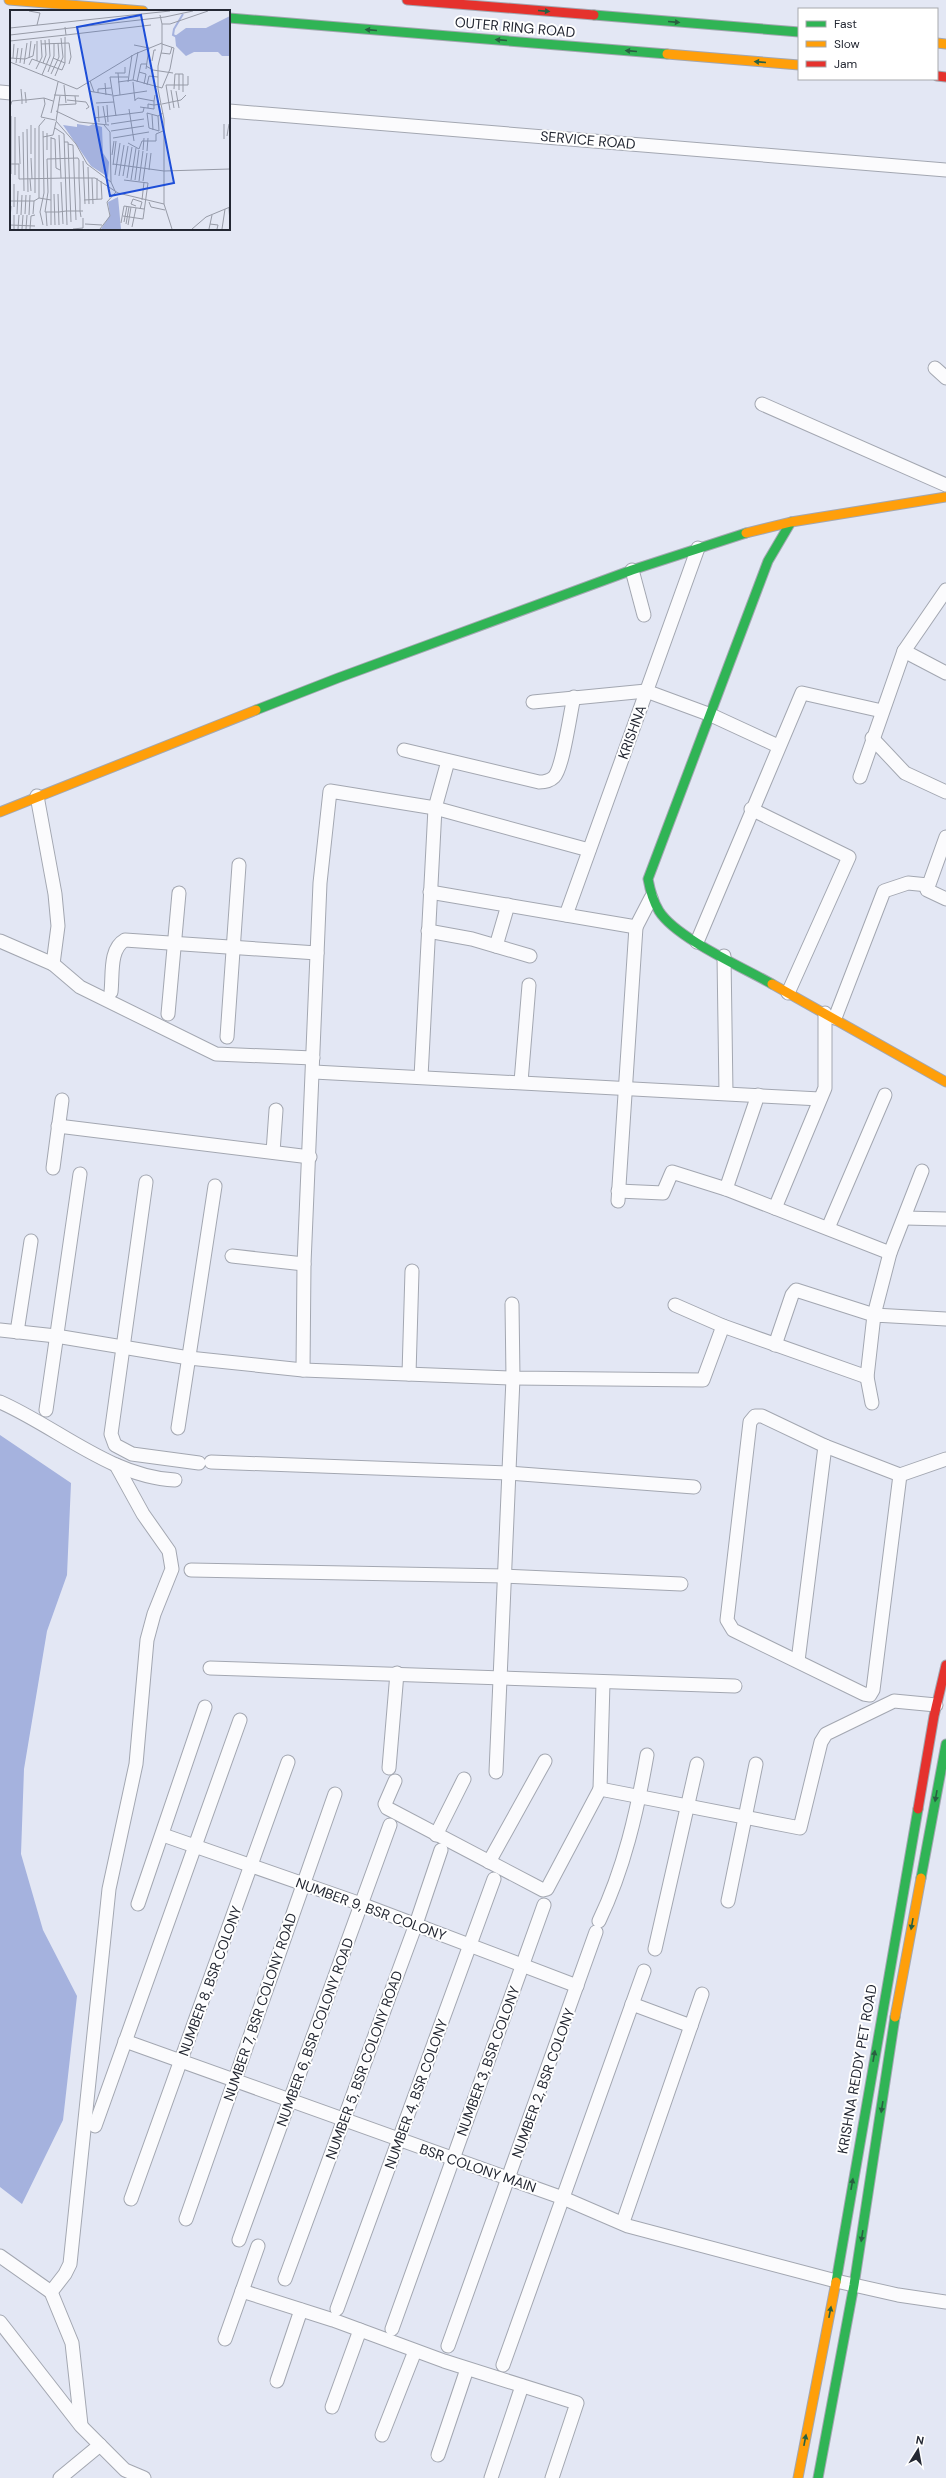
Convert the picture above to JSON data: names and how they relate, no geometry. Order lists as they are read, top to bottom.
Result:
{
  "streets": {
    "main road": ["OUTER RING ROAD", "KRISHNA REDDY PET ROAD"],
    "street": [
      "SERVICE ROAD",
      "KRISHNA",
      "NUMBER 9, BSR COLONY",
      "NUMBER 8, BSR COLONY",
      "NUMBER 7, BSR COLONY ROAD",
      "NUMBER 6, BSR COLONY ROAD",
      "NUMBER 3, BSR COLONY",
      "NUMBER 5, BSR COLONY ROAD",
      "NUMBER 2, BSR COLONY",
      "NUMBER 4, BSR COLONY",
      "BSR COLONY MAIN"
    ]
  },
  "crossings": [
    ["NUMBER 9, BSR COLONY", "NUMBER 8, BSR COLONY"],
    ["NUMBER 9, BSR COLONY", "NUMBER 7, BSR COLONY ROAD"],
    ["NUMBER 9, BSR COLONY", "NUMBER 6, BSR COLONY ROAD"],
    ["NUMBER 9, BSR COLONY", "NUMBER 3, BSR COLONY"],
    ["NUMBER 9, BSR COLONY", "NUMBER 5, BSR COLONY ROAD"],
    ["NUMBER 9, BSR COLONY", "NUMBER 2, BSR COLONY"],
    ["NUMBER 9, BSR COLONY", "NUMBER 4, BSR COLONY"],
    ["NUMBER 8, BSR COLONY", "BSR COLONY MAIN"],
    ["NUMBER 7, BSR COLONY ROAD", "BSR COLONY MAIN"],
    ["NUMBER 6, BSR COLONY ROAD", "BSR COLONY MAIN"],
    ["NUMBER 3, BSR COLONY", "BSR COLONY MAIN"],
    ["NUMBER 5, BSR COLONY ROAD", "BSR COLONY MAIN"],
    ["KRISHNA REDDY PET ROAD", "BSR COLONY MAIN"],
    ["NUMBER 2, BSR COLONY", "BSR COLONY MAIN"],
    ["NUMBER 4, BSR COLONY", "BSR COLONY MAIN"]
  ],
  "legend": ["Fast", "Slow", "Jam"],
  "north": "top"
}
